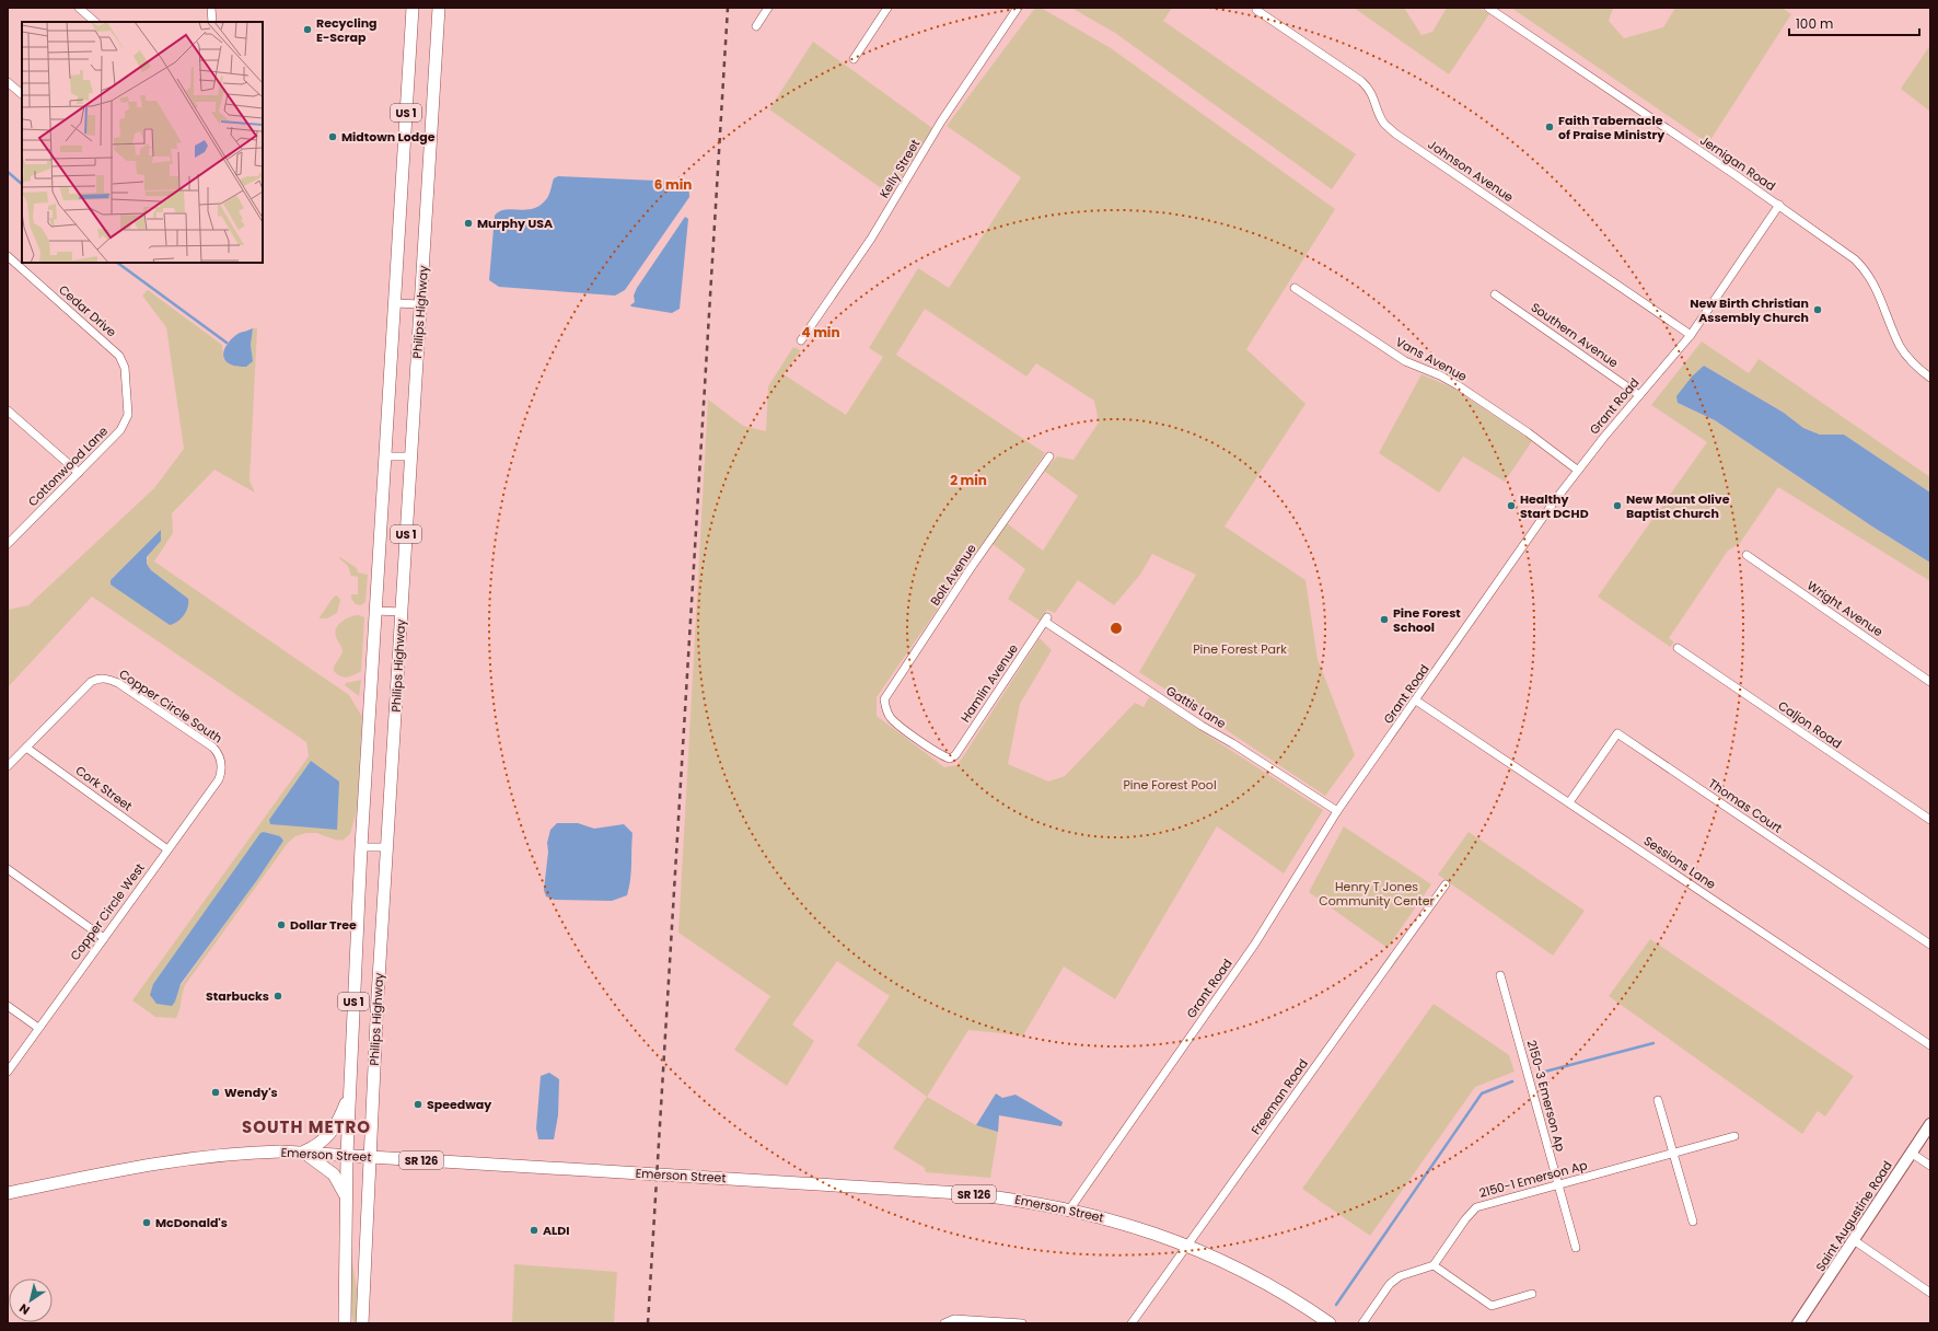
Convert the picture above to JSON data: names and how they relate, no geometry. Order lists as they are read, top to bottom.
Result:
{
  "streets": {
    "main road": [
      "US 1",
      "Philips Highway",
      "Emerson Street",
      "SR 126",
      "Saint Augustine Road"
    ],
    "street": [
      "Jernigan Road",
      "Kelly Street",
      "Johnson Avenue",
      "Cedar Drive",
      "Southern Avenue",
      "Vans Avenue",
      "Grant Road",
      "Cottonwood Lane",
      "Bolt Avenue",
      "Wright Avenue",
      "Hamlin Avenue",
      "Copper Circle South",
      "Gattis Lane",
      "Caljon Road",
      "Cork Street",
      "Thomas Court",
      "Sessions Lane",
      "Copper Circle West",
      "2150-3 Emerson Ap",
      "Freeman Road",
      "2150-1 Emerson Ap"
    ]
  },
  "crossings": [
    ["Jernigan Road", "Grant Road"],
    ["Johnson Avenue", "Grant Road"],
    ["Cedar Drive", "Cottonwood Lane"],
    ["Philips Highway", "Emerson Street"],
    ["Southern Avenue", "Grant Road"],
    ["Vans Avenue", "Grant Road"],
    ["Grant Road", "Gattis Lane"],
    ["Grant Road", "Sessions Lane"],
    ["Grant Road", "Emerson Street"],
    ["Bolt Avenue", "Hamlin Avenue"],
    ["Hamlin Avenue", "Gattis Lane"],
    ["Copper Circle South", "Cork Street"],
    ["Copper Circle South", "Copper Circle West"],
    ["Cork Street", "Copper Circle West"],
    ["Thomas Court", "Sessions Lane"],
    ["2150-3 Emerson Ap", "2150-1 Emerson Ap"],
    ["Freeman Road", "Emerson Street"]
  ],
  "districts": ["SOUTH METRO"],
  "parks": ["Pine Forest Park", "Pine Forest Pool", "Henry T Jones Community Center"],
  "places": [
    "Recycling E-Scrap",
    "Faith Tabernacle of Praise Ministry",
    "Midtown Lodge",
    "Murphy USA",
    "New Birth Christian Assembly Church",
    "Healthy Start DCHD",
    "New Mount Olive Baptist Church",
    "Pine Forest School",
    "Dollar Tree",
    "Starbucks",
    "Wendy's",
    "Speedway",
    "McDonald's",
    "ALDI"
  ],
  "scale_bar": "100 m",
  "north": "bottom left",
  "rings": ["6 min", "4 min", "2 min"]
}
